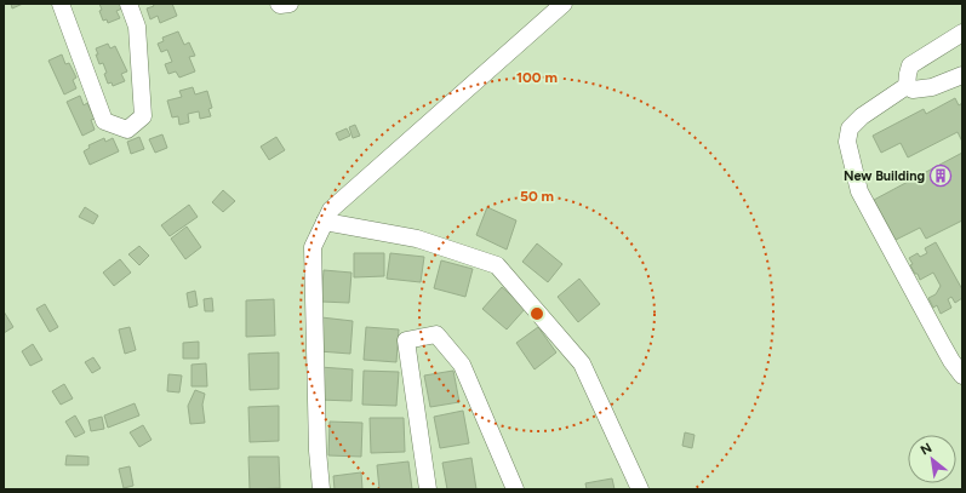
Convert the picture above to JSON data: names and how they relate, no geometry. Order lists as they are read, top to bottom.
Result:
{
  "places": {
    "building": ["New Building"]
  },
  "north": "top left",
  "rings": ["100 m", "50 m"]
}
